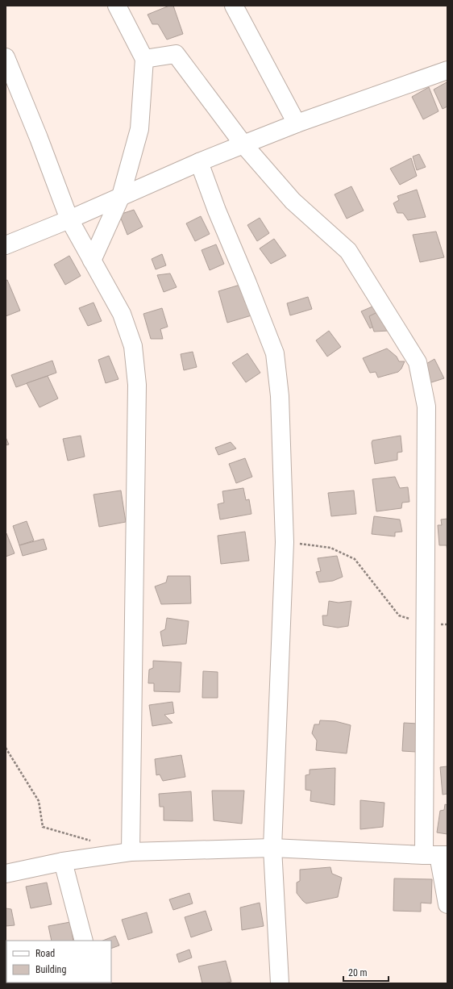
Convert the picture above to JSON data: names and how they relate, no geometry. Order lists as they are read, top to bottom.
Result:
{
  "legend": ["Road", "Building"],
  "scale_bar": "20 m"
}
